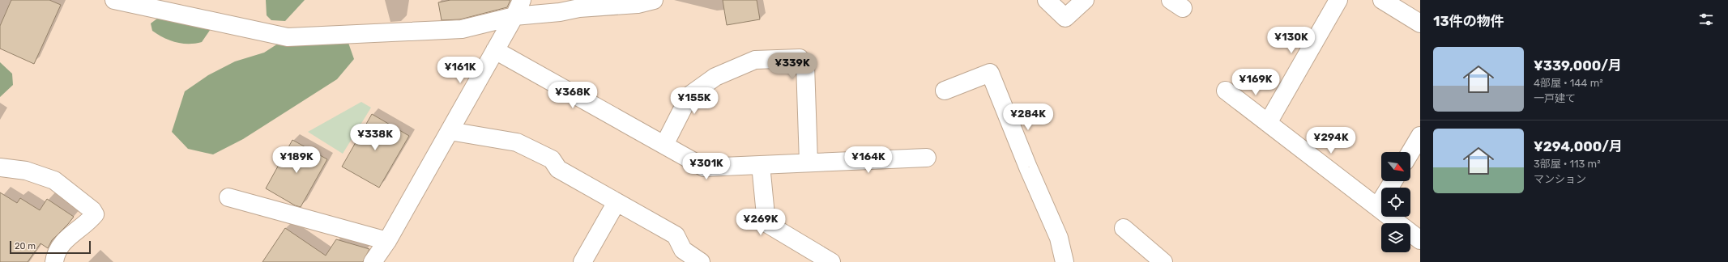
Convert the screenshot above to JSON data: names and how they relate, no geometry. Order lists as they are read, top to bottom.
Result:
{
  "scale_bar": "20 m",
  "north": "bottom right",
  "page": {
    "heading": "13件の物件",
    "price": [
      "¥130K",
      "¥339K",
      "¥161K",
      "¥169K",
      "¥368K",
      "¥155K",
      "¥284K",
      "¥338K",
      "¥294K",
      "¥189K",
      "¥164K",
      "¥301K",
      "¥269K"
    ],
    "list": [
      {
        "name": "¥339,000/月",
        "note": "4部屋 · 144 m² · 一戸建て"
      },
      {
        "name": "¥294,000/月",
        "note": "3部屋 · 113 m² · マンション"
      }
    ],
    "scale": "20 m"
  }
}
